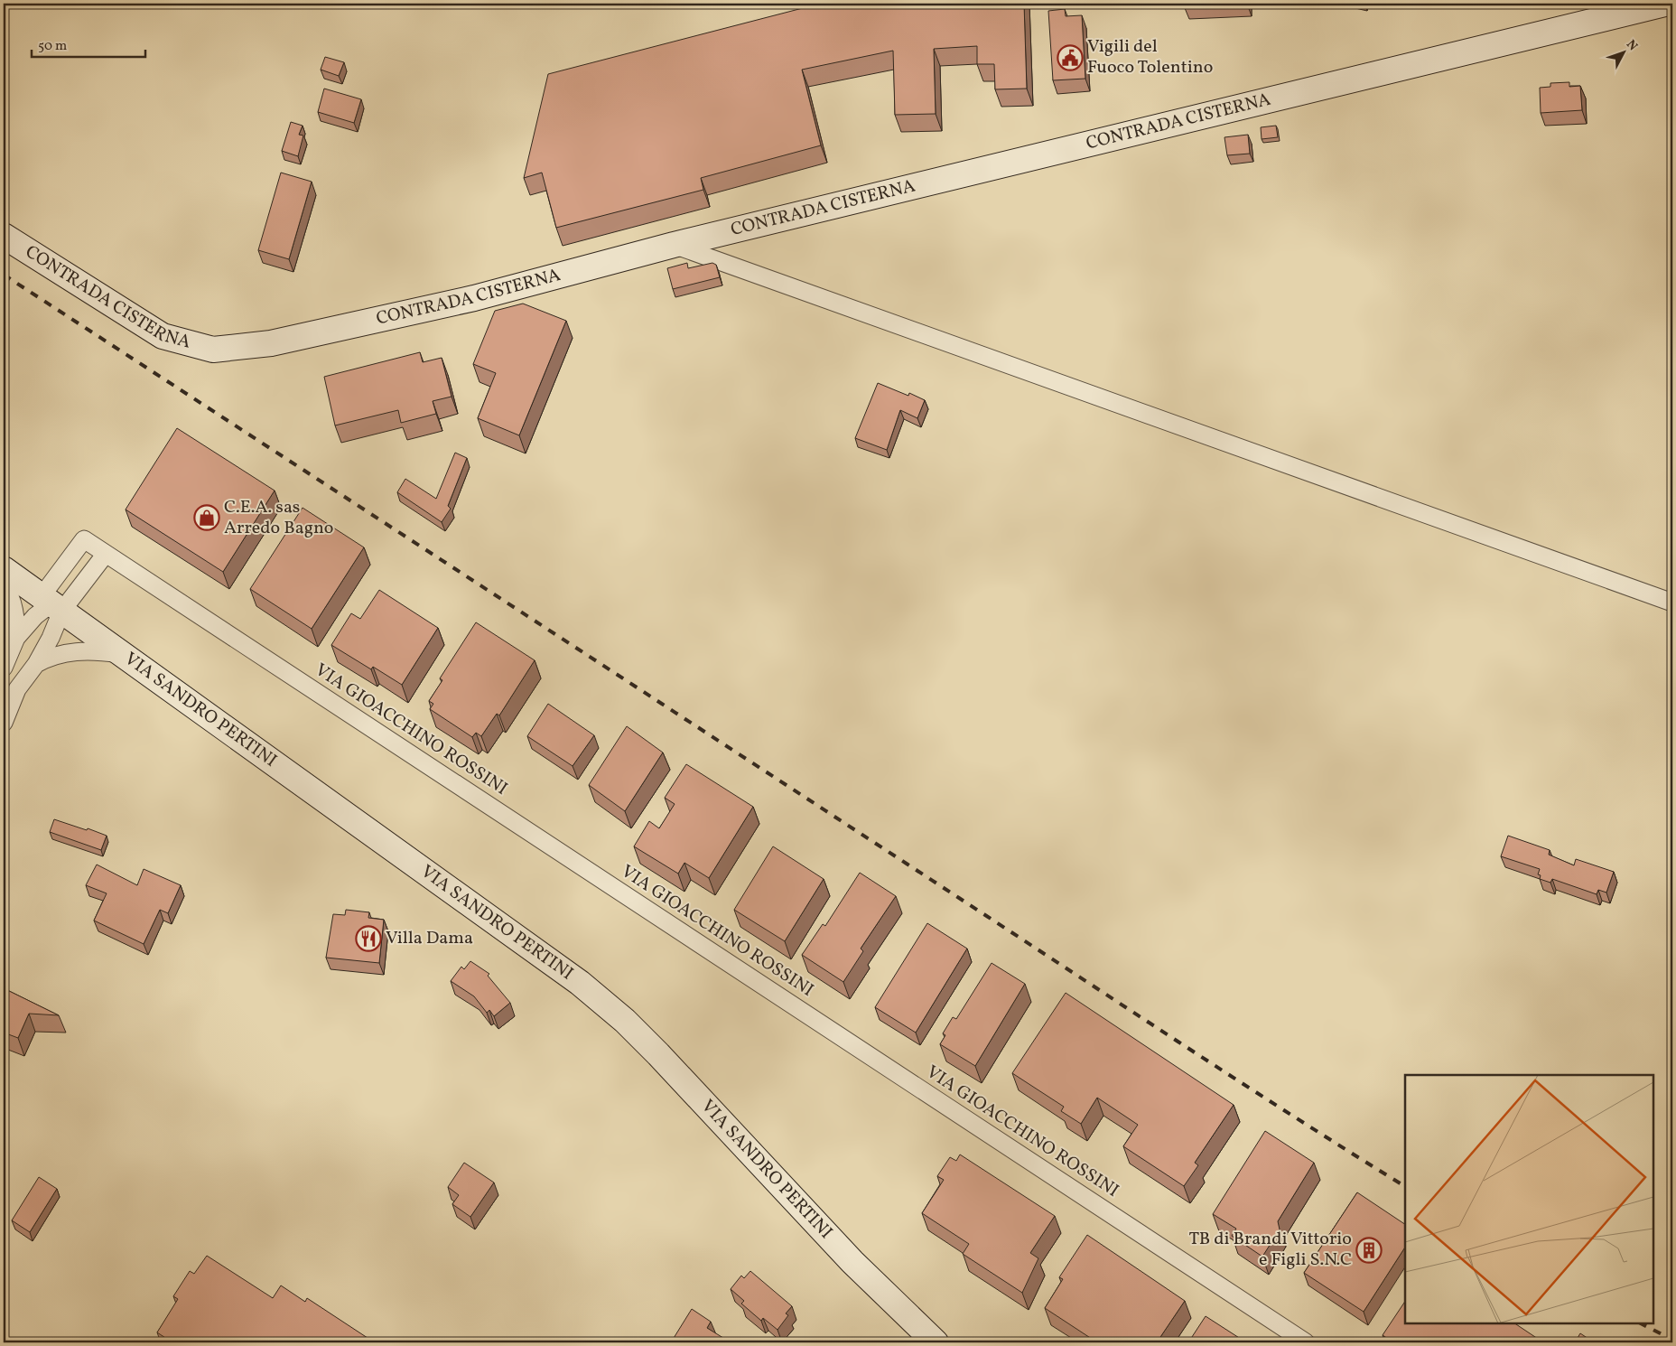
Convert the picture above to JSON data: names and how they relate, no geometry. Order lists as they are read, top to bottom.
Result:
{
  "streets": {
    "main road": ["CONTRADA CISTERNA", "VIA SANDRO PERTINI"],
    "street": ["VIA GIOACCHINO ROSSINI"]
  },
  "crossings": [
    ["VIA SANDRO PERTINI", "VIA GIOACCHINO ROSSINI"]
  ],
  "places": {
    "public building": ["Vigili del Fuoco Tolentino"],
    "shop": ["C.E.A. sas Arredo Bagno"],
    "restaurant": ["Villa Dama"],
    "building": ["TB di Brandi Vittorio e Figli S.N.C"]
  },
  "scale_bar": "50 m",
  "north": "top right"
}
